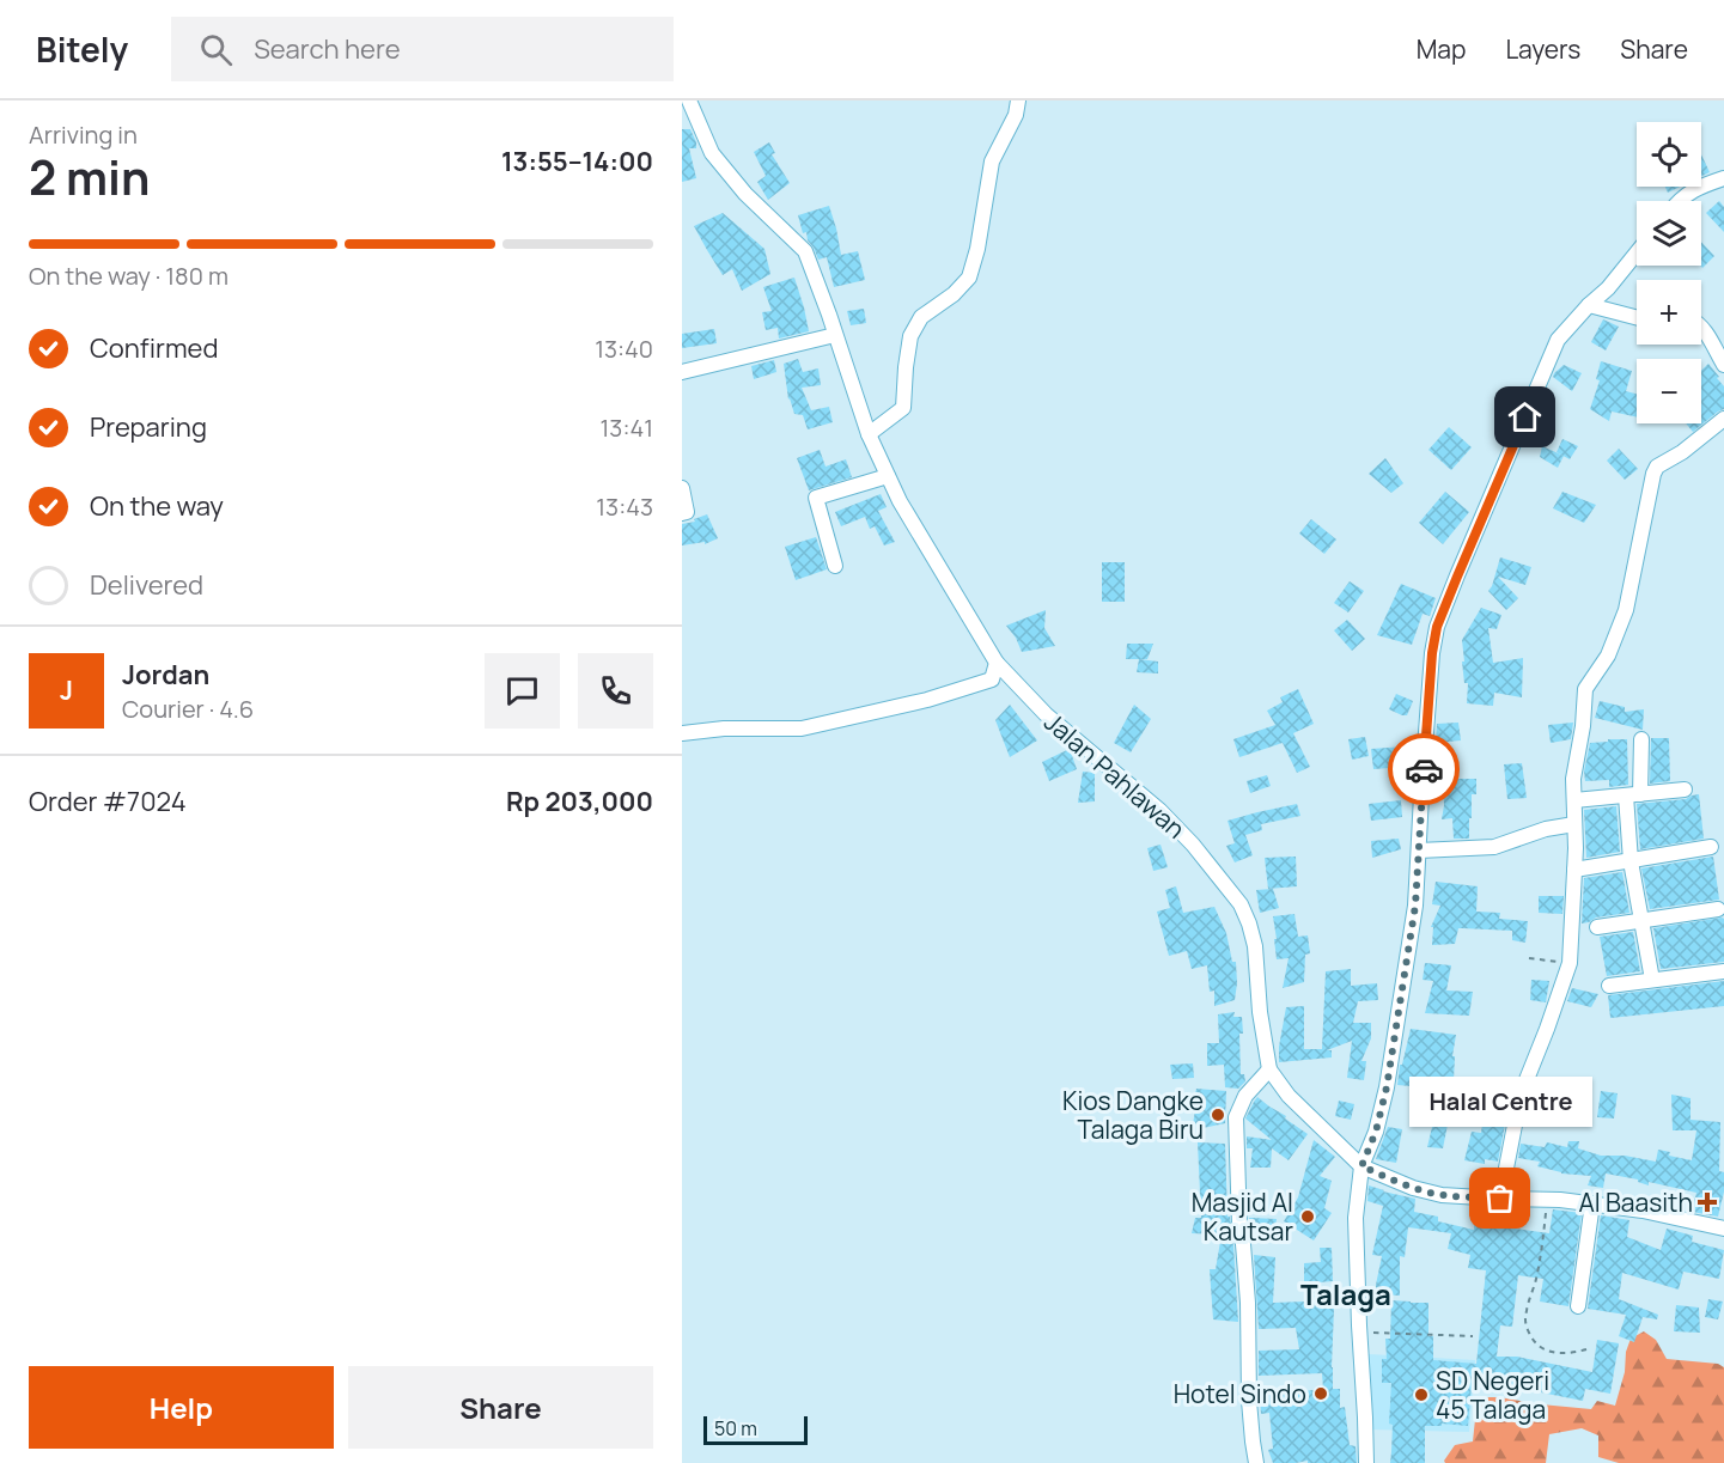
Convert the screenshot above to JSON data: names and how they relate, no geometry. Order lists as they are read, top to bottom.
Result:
{
  "streets": {
    "street": ["Jalan Pahlawan"]
  },
  "districts": ["Talaga"],
  "places": {
    "other": [
      "Kios Dangke Talaga Biru",
      "Halal Centre",
      "Masjid Al Kautsar",
      "Hotel Sindo",
      "SD Negeri 45 Talaga"
    ],
    "health": ["Al Baasith"]
  },
  "scale_bar": "50 m",
  "page": {
    "header": "Bitely",
    "search": "Search here",
    "nav": ["Map", "Layers", "Share"],
    "heading": ["2 min", "Arriving in", "13:55–14:00"],
    "panel": [
      "Jordan",
      "Courier · 4.6",
      "Order #7024",
      "Rp 203,000"
    ],
    "map_buttons": ["+", "−"],
    "bar": "On the way · 180 m",
    "list": [
      ["Confirmed", "13:40"],
      ["Preparing", "13:41"],
      ["On the way", "13:43"],
      "Delivered"
    ],
    "round": "J",
    "bubble": "Halal Centre",
    "buttons": ["Help", "Share"],
    "scale": "50 m"
  }
}
